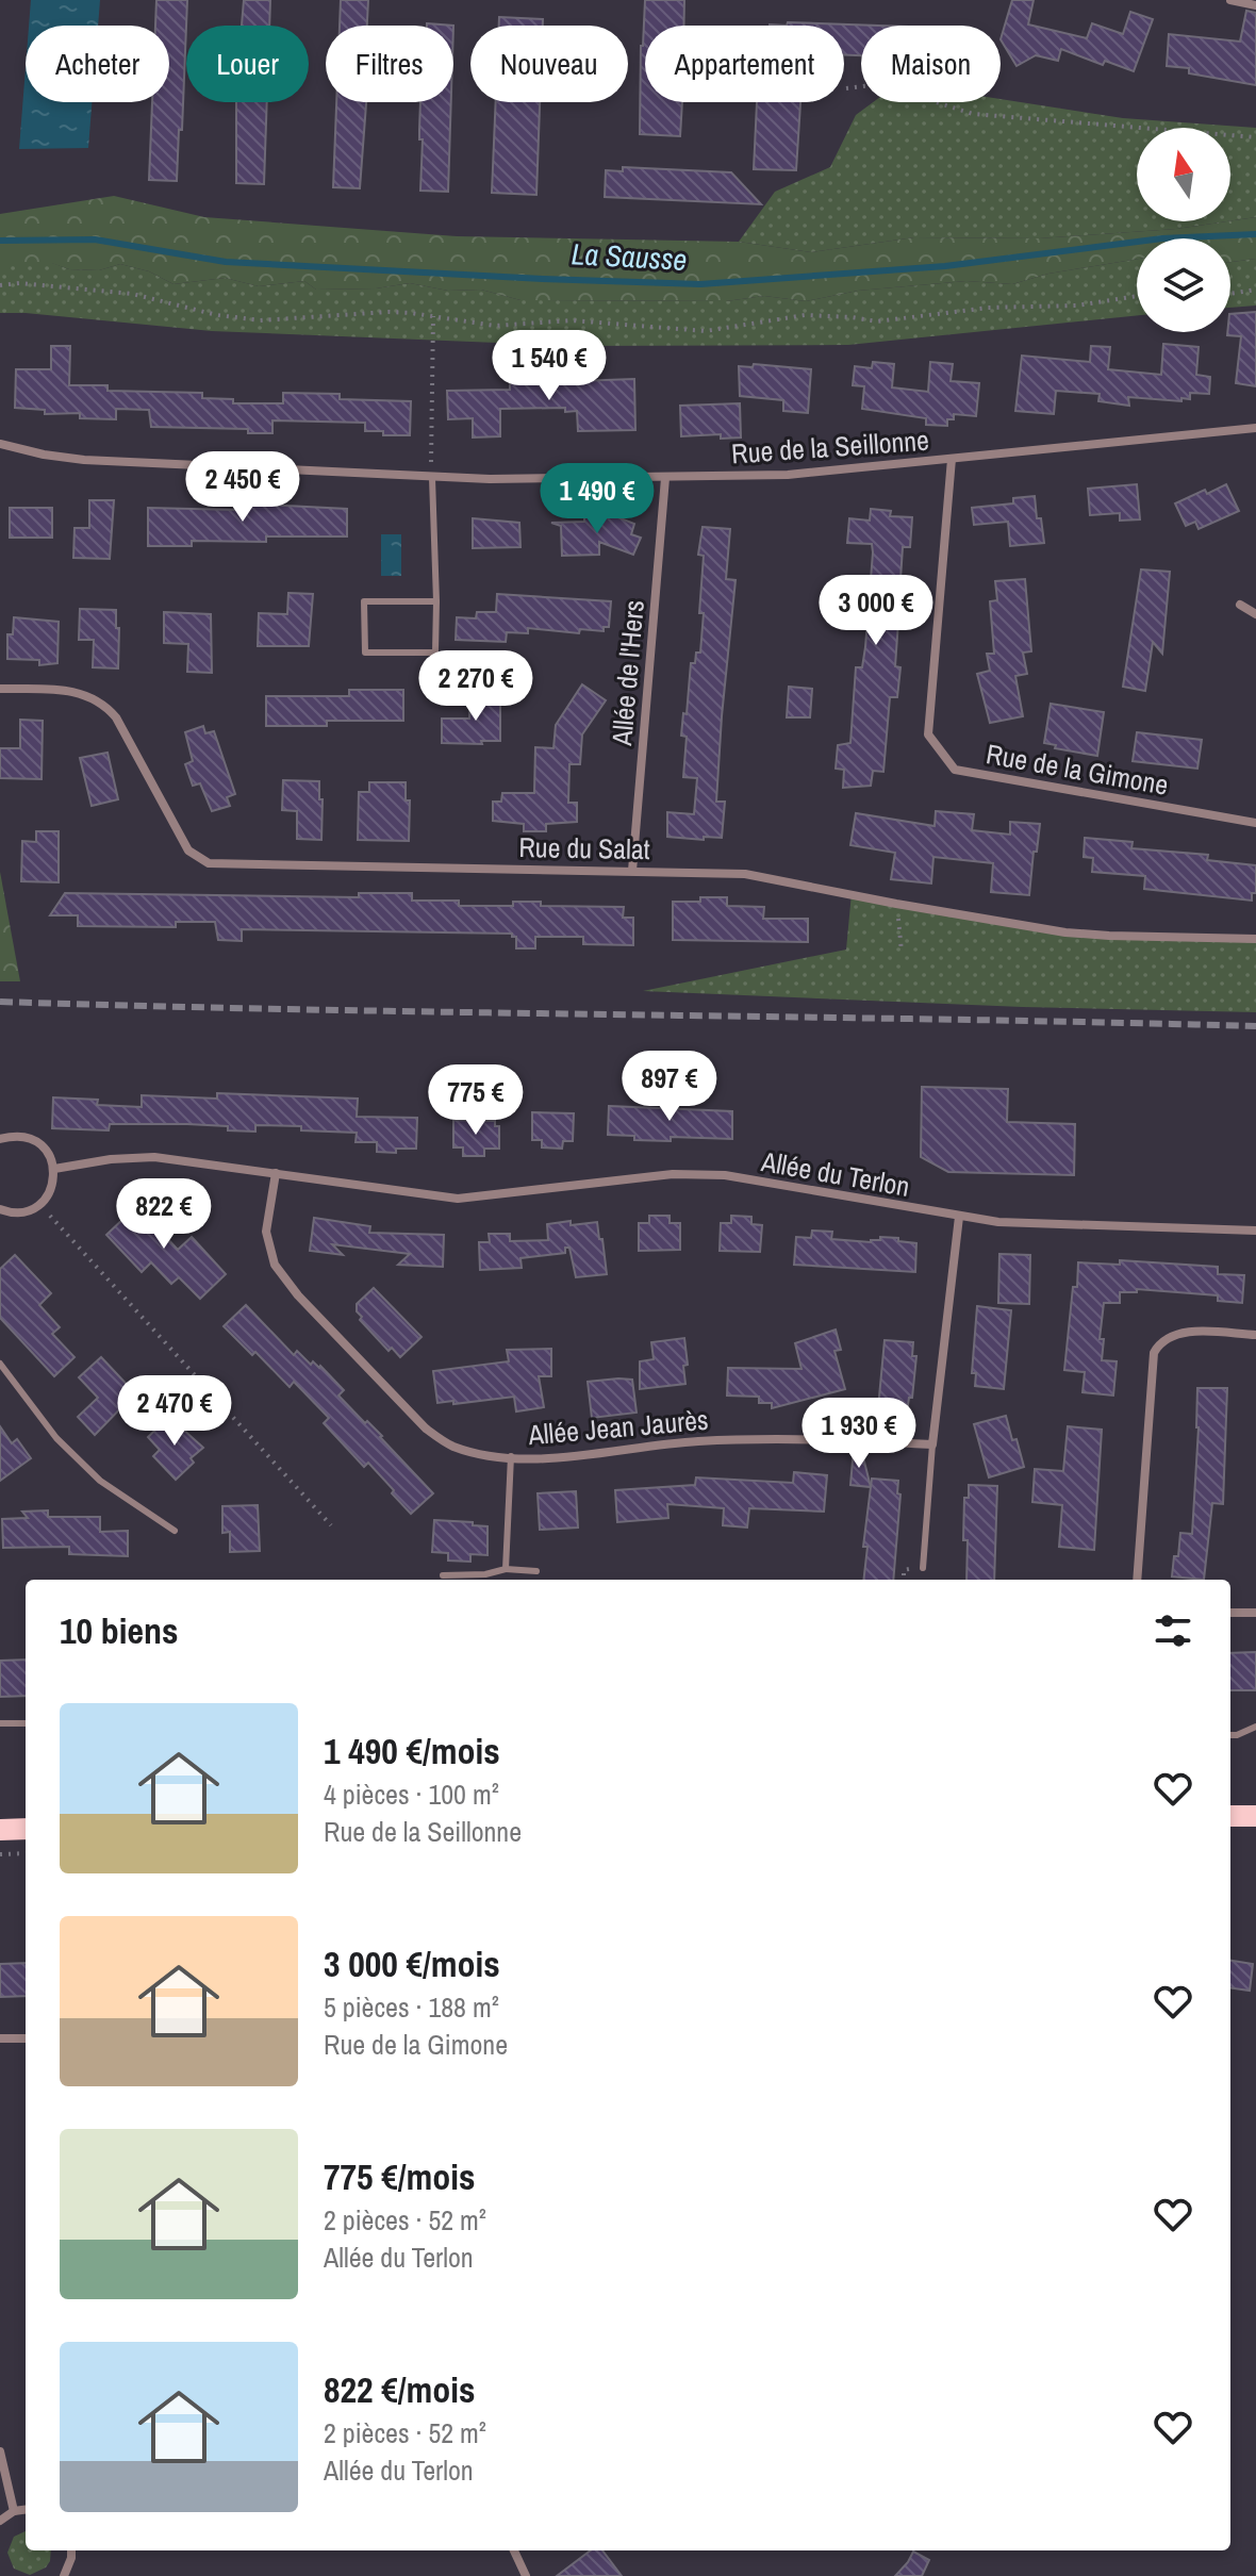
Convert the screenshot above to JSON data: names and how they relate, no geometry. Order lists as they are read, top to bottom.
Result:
{
  "streets": {
    "street": [
      "Rue de la Seillonne",
      "Allée de l'Hers",
      "Rue de la Gimone",
      "Rue du Salat",
      "Allée du Terlon",
      "Allée Jean Jaurès"
    ]
  },
  "crossings": [
    ["Rue de la Seillonne", "Allée de l'Hers"],
    ["Rue de la Seillonne", "Rue de la Gimone"],
    ["Allée de l'Hers", "Rue du Salat"],
    ["Allée du Terlon", "Allée Jean Jaurès"]
  ],
  "water": ["La Sausse"],
  "north": "top",
  "page": {
    "chip": [
      "Acheter",
      "Louer",
      "Filtres",
      "Nouveau",
      "Appartement",
      "Maison"
    ],
    "price": [
      "1 540 €",
      "2 450 €",
      "1 490 €",
      "3 000 €",
      "2 270 €",
      "897 €",
      "775 €",
      "822 €",
      "2 470 €",
      "1 930 €"
    ],
    "heading": "10 biens",
    "list": [
      {
        "name": "1 490 €/mois",
        "note": "4 pièces · 100 m² · Rue de la Seillonne"
      },
      {
        "name": "3 000 €/mois",
        "note": "5 pièces · 188 m² · Rue de la Gimone"
      },
      {
        "name": "775 €/mois",
        "note": "2 pièces · 52 m² · Allée du Terlon"
      },
      {
        "name": "822 €/mois",
        "note": "2 pièces · 52 m² · Allée du Terlon"
      }
    ]
  }
}
